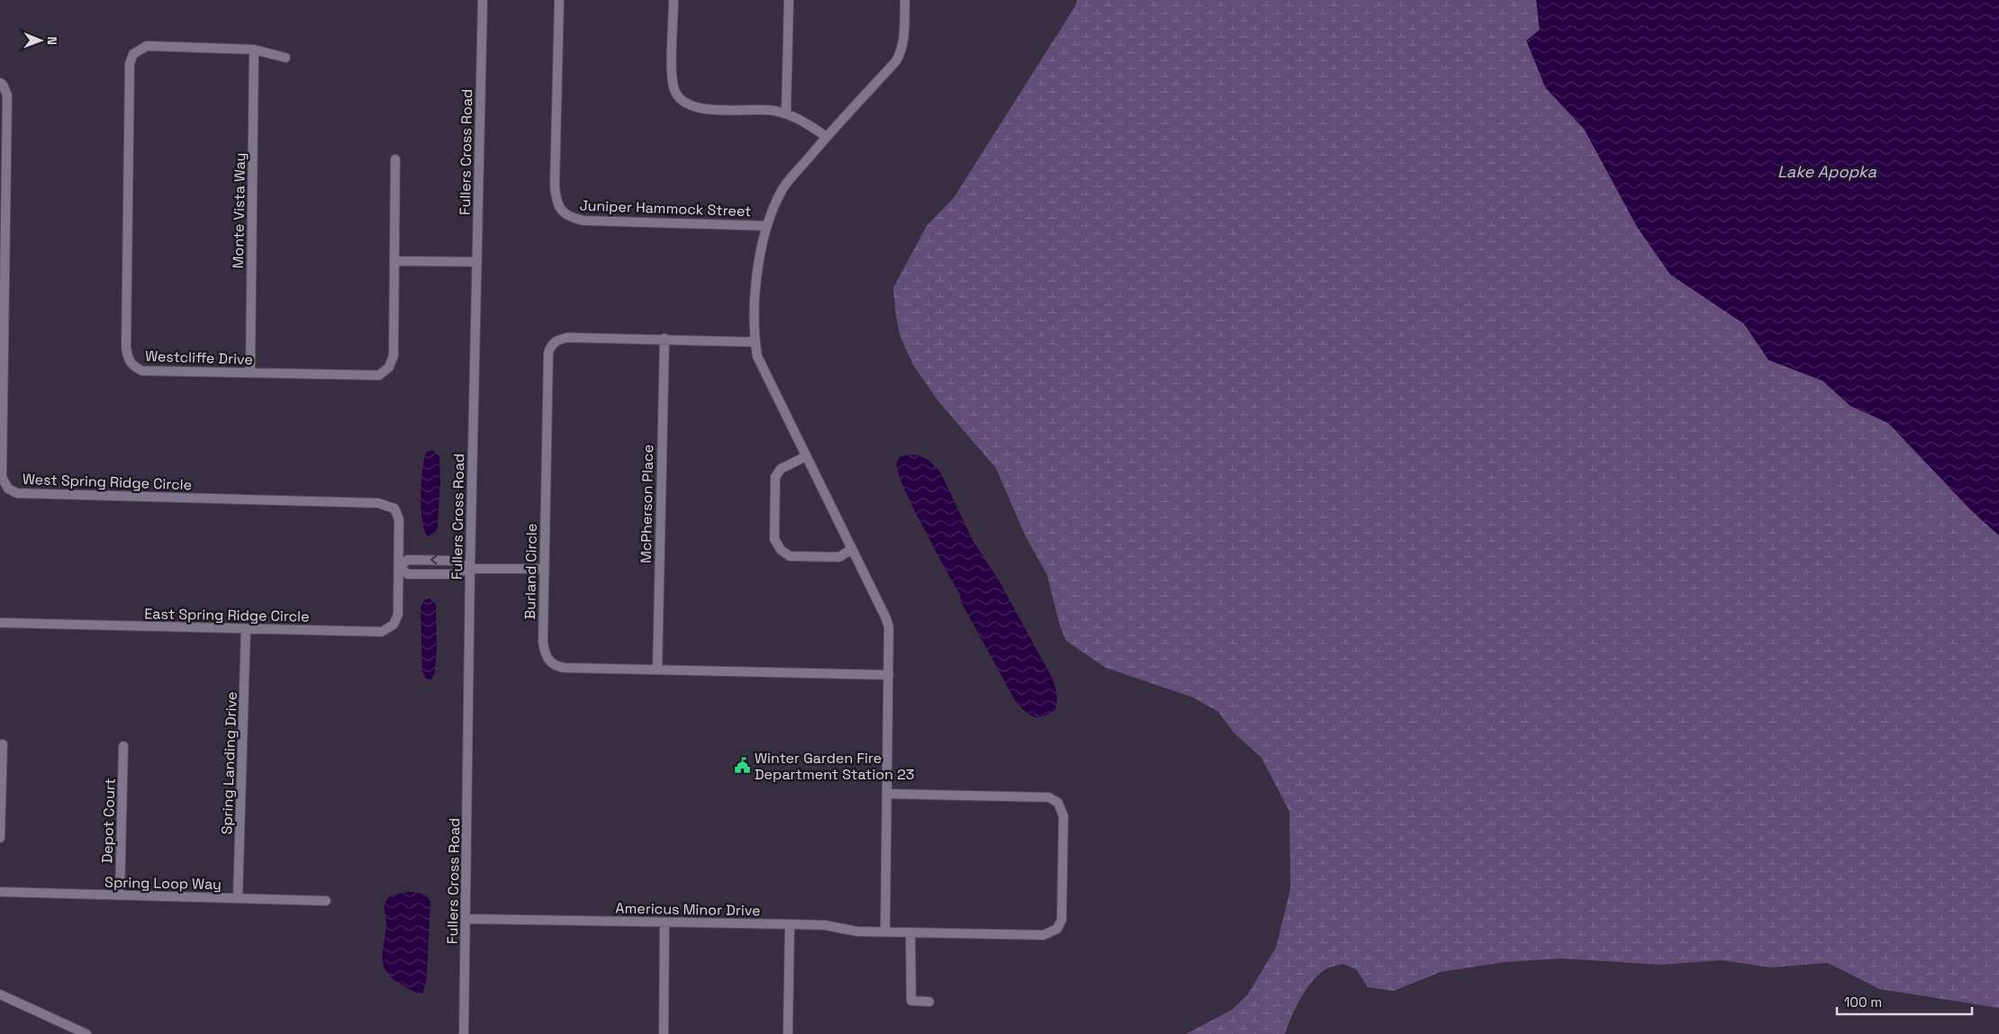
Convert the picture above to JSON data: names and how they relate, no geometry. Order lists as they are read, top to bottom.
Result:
{
  "streets": {
    "street": [
      "Fullers Cross Road",
      "Juniper Hammock Street",
      "Monte Vista Way",
      "Westcliffe Drive",
      "West Spring Ridge Circle",
      "McPherson Place",
      "Burland Circle",
      "East Spring Ridge Circle",
      "Spring Landing Drive",
      "Depot Court",
      "Spring Loop Way",
      "Americus Minor Drive"
    ]
  },
  "crossings": [
    ["Fullers Cross Road", "Americus Minor Drive"],
    ["Juniper Hammock Street", "Burland Circle"],
    ["Juniper Hammock Street", "Americus Minor Drive"],
    ["Monte Vista Way", "Westcliffe Drive"],
    ["West Spring Ridge Circle", "East Spring Ridge Circle"],
    ["McPherson Place", "Burland Circle"],
    ["East Spring Ridge Circle", "Spring Landing Drive"],
    ["Spring Landing Drive", "Spring Loop Way"],
    ["Depot Court", "Spring Loop Way"]
  ],
  "water": ["Lake Apopka"],
  "places": {
    "public building": ["Winter Garden Fire Department Station 23"]
  },
  "scale_bar": "100 m",
  "north": "right"
}
